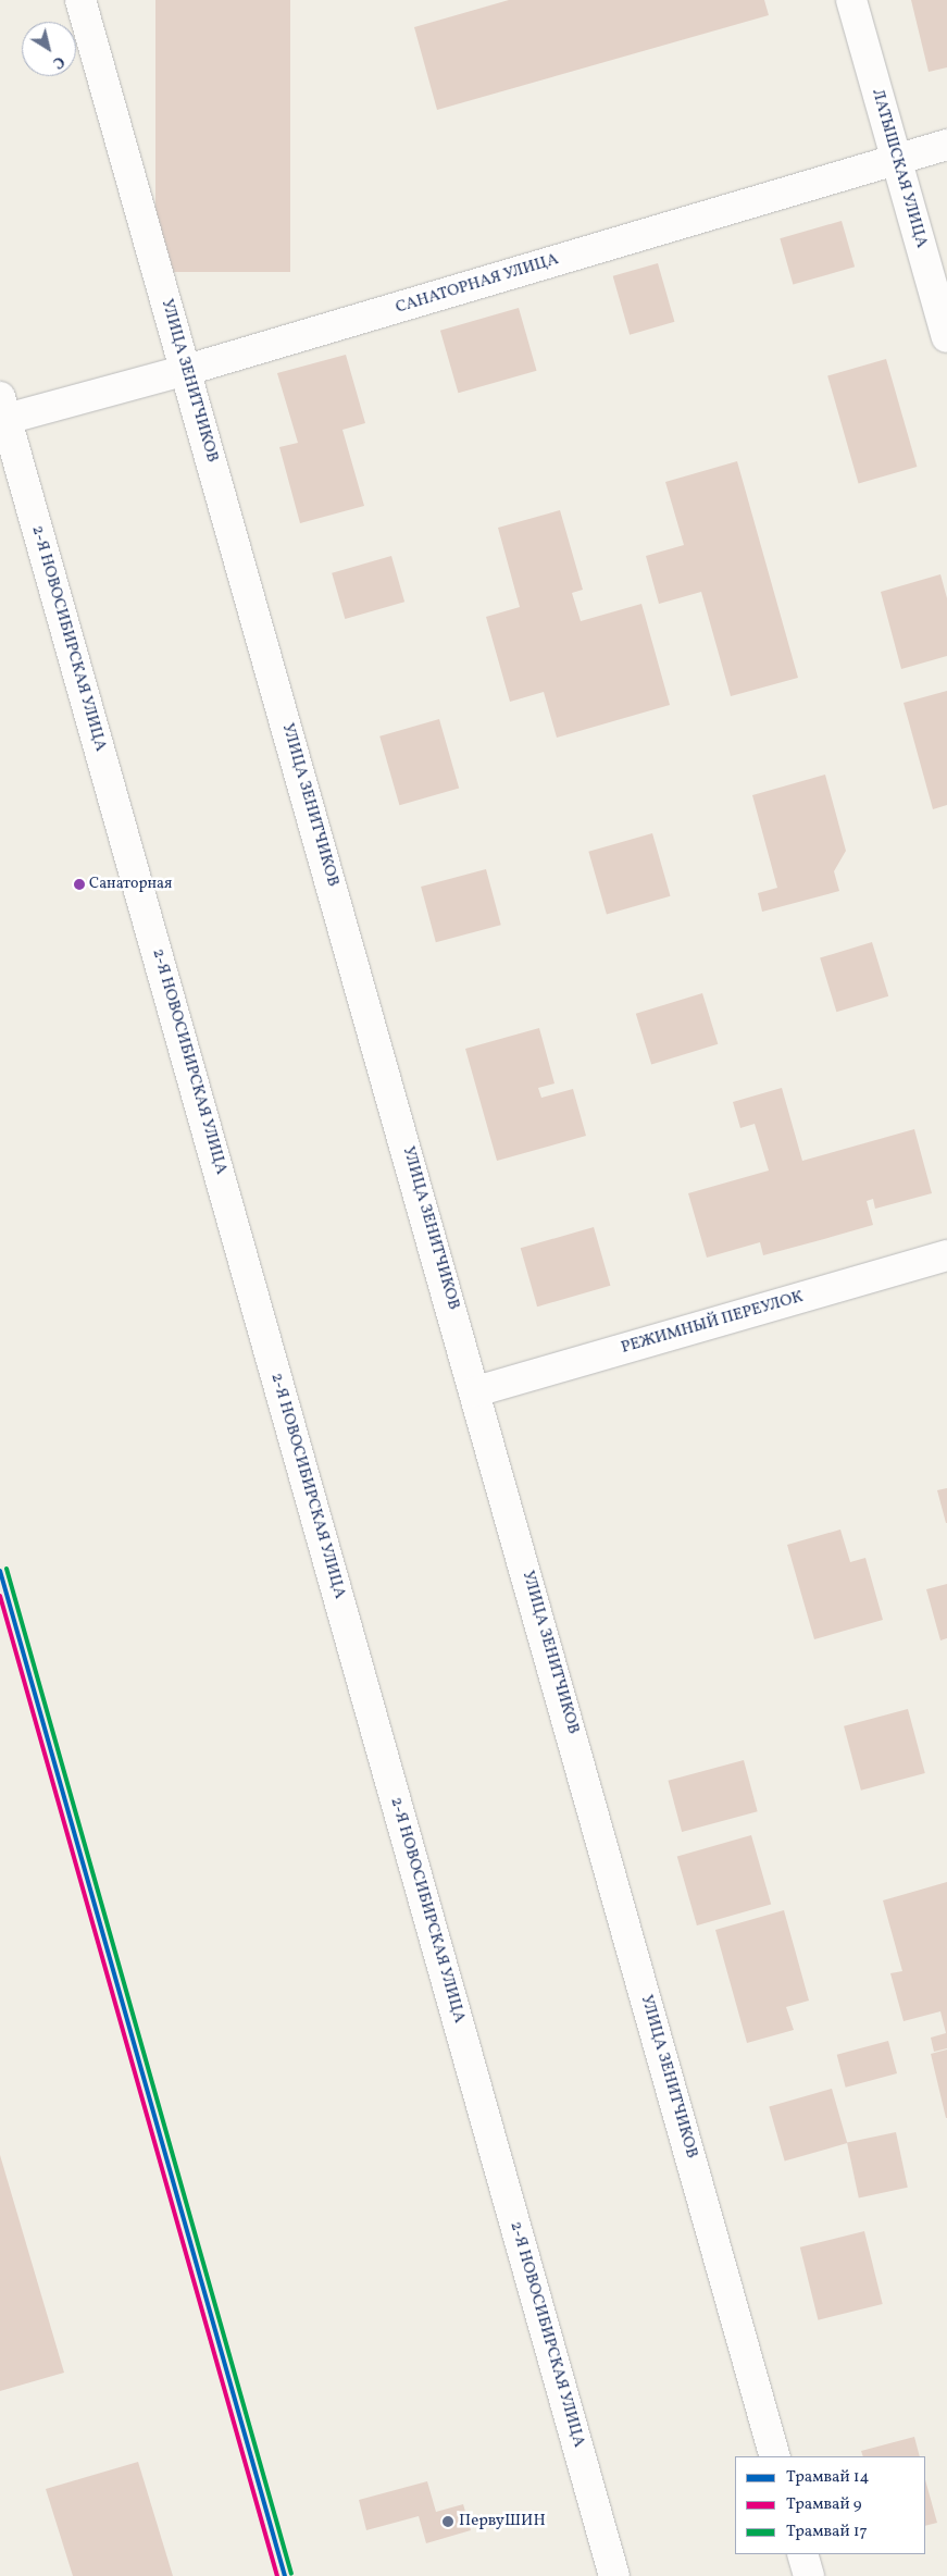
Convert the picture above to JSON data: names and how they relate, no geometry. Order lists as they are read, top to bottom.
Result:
{
  "streets": {
    "street": [
      "ЛАТЫШСКАЯ УЛИЦА",
      "САНАТОРНАЯ УЛИЦА",
      "УЛИЦА ЗЕНИТЧИКОВ",
      "2-Я НОВОСИБИРСКАЯ УЛИЦА",
      "РЕЖИМНЫЙ ПЕРЕУЛОК"
    ]
  },
  "crossings": [
    ["ЛАТЫШСКАЯ УЛИЦА", "САНАТОРНАЯ УЛИЦА"],
    ["САНАТОРНАЯ УЛИЦА", "УЛИЦА ЗЕНИТЧИКОВ"],
    ["САНАТОРНАЯ УЛИЦА", "2-Я НОВОСИБИРСКАЯ УЛИЦА"],
    ["УЛИЦА ЗЕНИТЧИКОВ", "РЕЖИМНЫЙ ПЕРЕУЛОК"]
  ],
  "places": ["Санаторная", "ПервуШИН"],
  "lines": ["tram line 17", "tram line 14", "tram line 9"],
  "legend": ["Трамвай 14", "Трамвай 9", "Трамвай 17"],
  "north": "bottom right"
}
